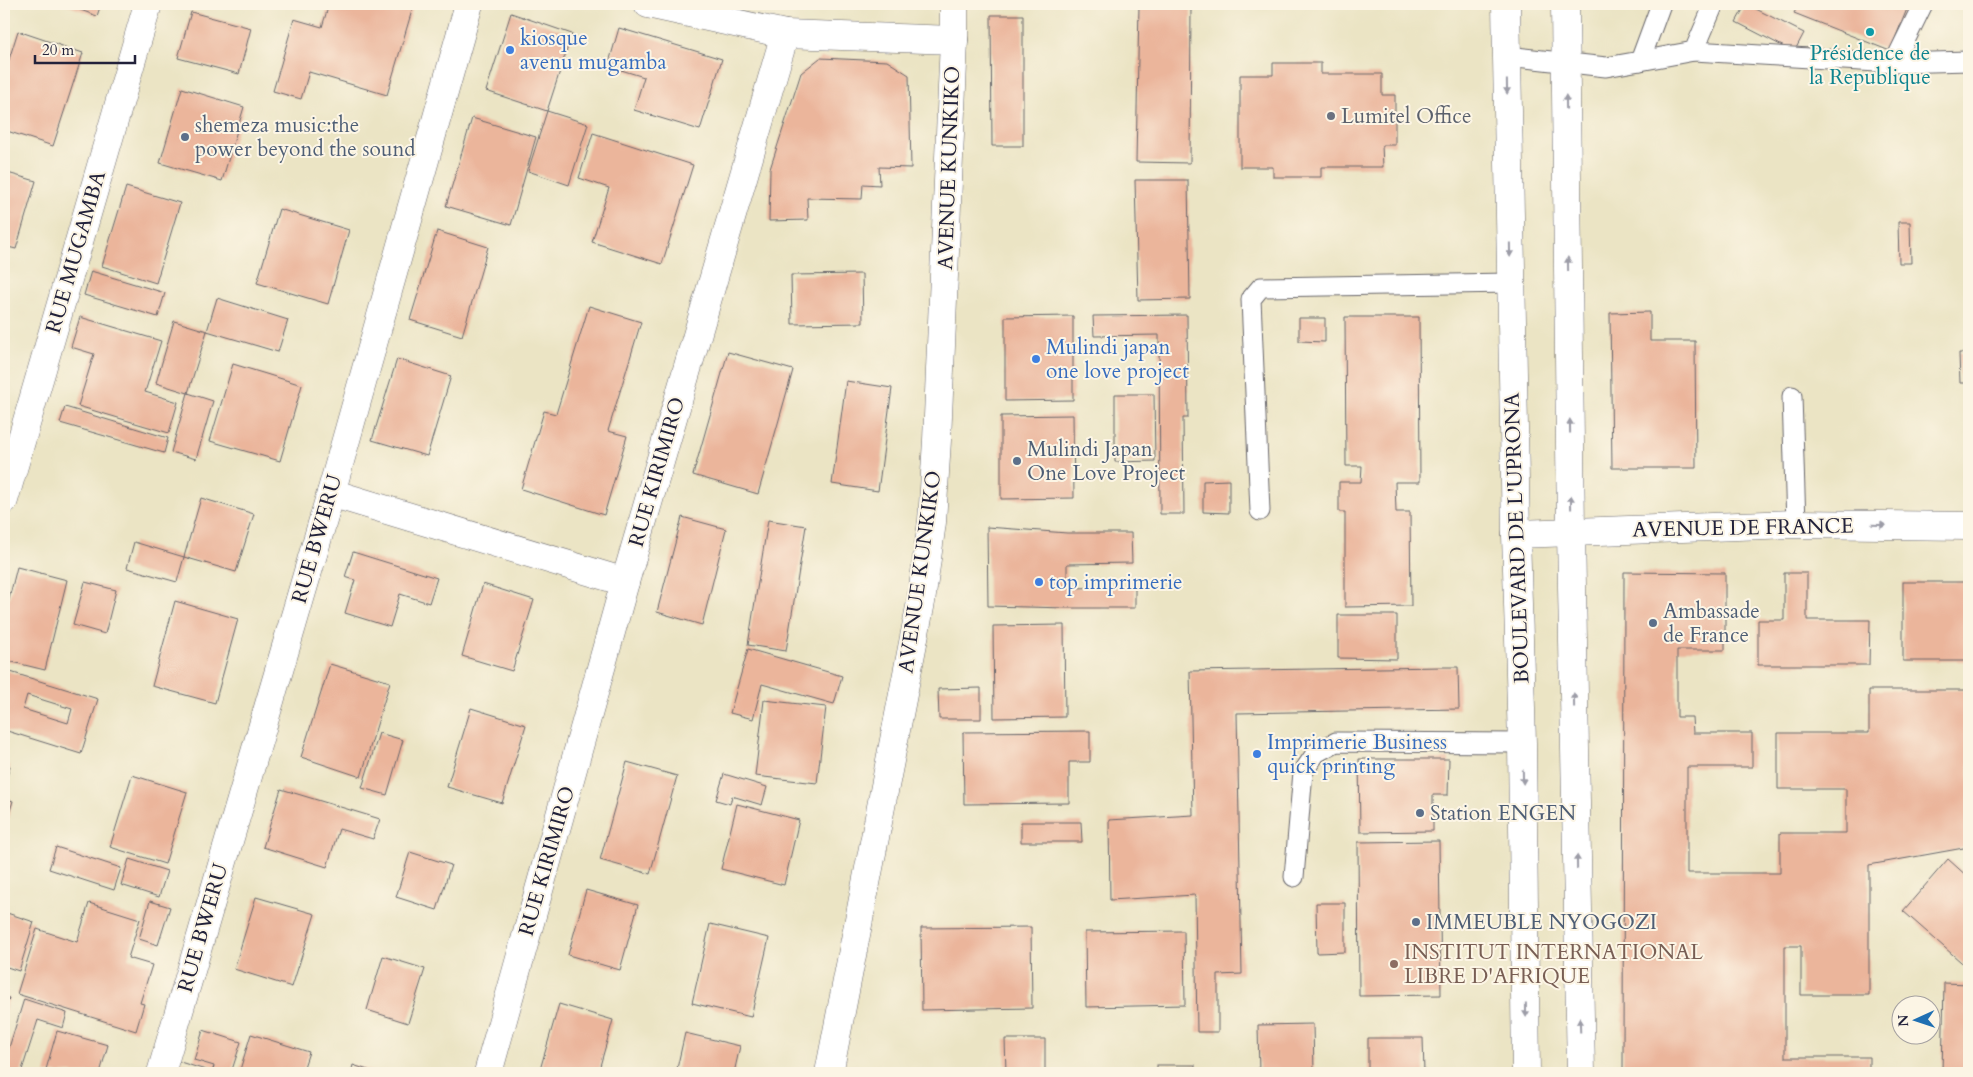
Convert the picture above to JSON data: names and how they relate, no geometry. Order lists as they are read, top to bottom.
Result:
{
  "streets": {
    "street": [
      "AVENUE KUNKIKO",
      "RUE MUGAMBA",
      "RUE KIRIMIRO",
      "AVENUE DE FRANCE",
      "BOULEVARD DE L'UPRONA",
      "RUE BWERU"
    ]
  },
  "crossings": [
    ["AVENUE DE FRANCE", "BOULEVARD DE L'UPRONA"]
  ],
  "one_way": ["AVENUE DE FRANCE"],
  "places": [
    "Présidence de la Republique",
    "kiosque avenu mugamba",
    "Lumitel Office",
    "shemeza music:the power beyond the sound",
    "Mulindi japan one love project",
    "Mulindi Japan One Love Project",
    "top imprimerie",
    "Ambassade de France",
    "Imprimerie Business quick printing",
    "Station ENGEN",
    "IMMEUBLE NYOGOZI",
    "INSTITUT INTERNATIONAL LIBRE D'AFRIQUE"
  ],
  "scale_bar": "20 m",
  "north": "left"
}
